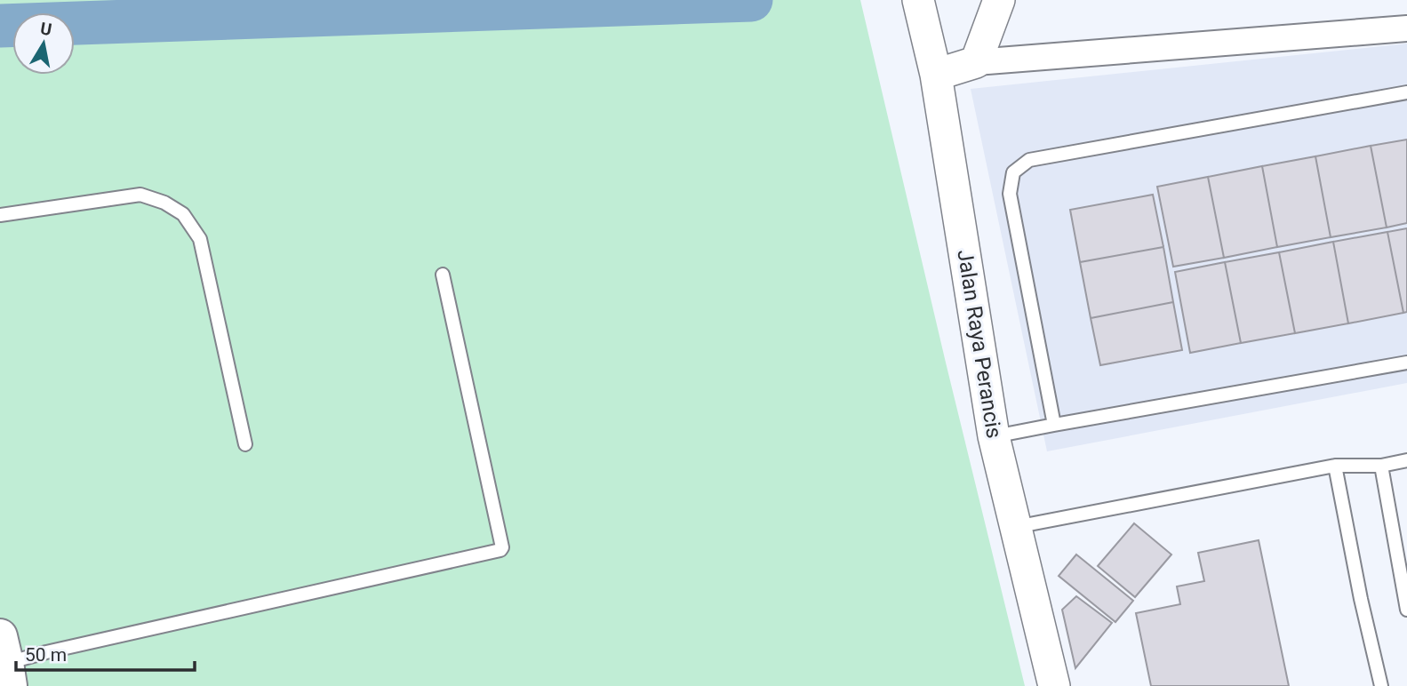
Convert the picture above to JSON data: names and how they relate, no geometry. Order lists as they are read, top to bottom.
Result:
{
  "streets": {
    "street": ["Jalan Raya Perancis"]
  },
  "scale_bar": "50 m",
  "north": "top"
}
